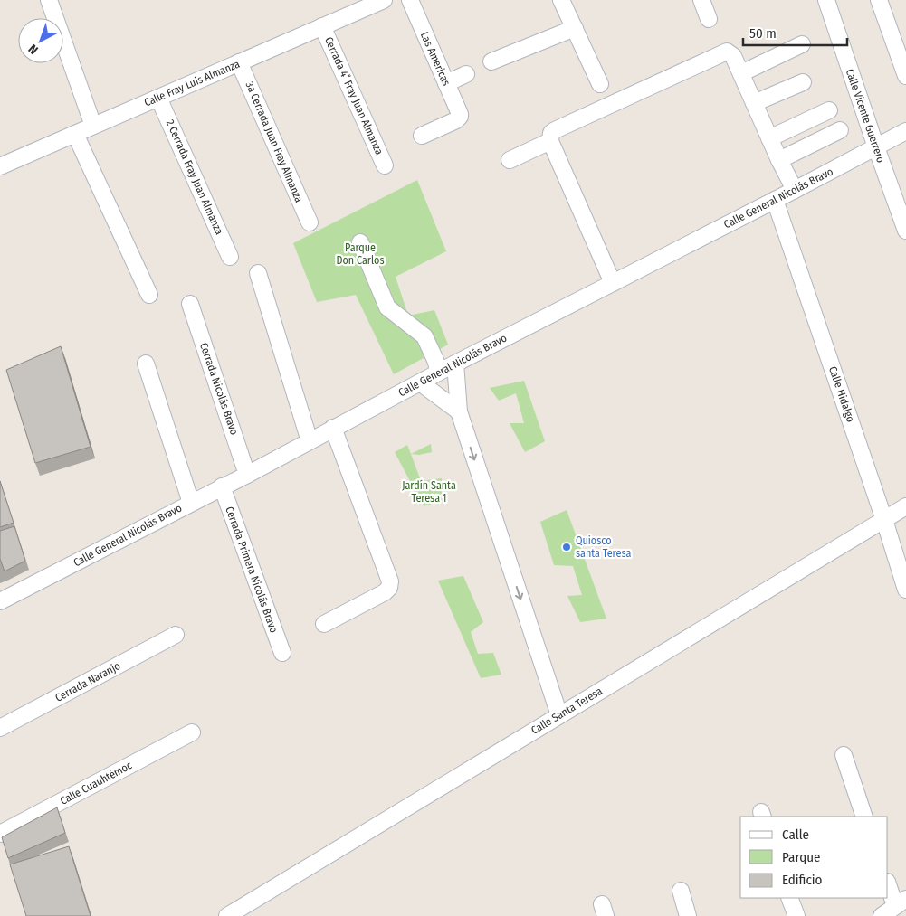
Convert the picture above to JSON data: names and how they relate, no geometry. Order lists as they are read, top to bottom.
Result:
{
  "streets": {
    "street": [
      "Las Americas",
      "Calle Fray Luis Almanza",
      "Cerrada 4˚ Fray Juan Almanza",
      "Calle Vicente Guerrero",
      "3a Cerrada Juan Fray Almanza",
      "2 Cerrada Fray Juan Almanza",
      "Calle General Nicolás Bravo",
      "Cerrada Nicolás Bravo",
      "Calle Hidalgo",
      "Cerrada Primera Nicolás Bravo",
      "Cerrada Naranjo",
      "Calle Santa Teresa",
      "Calle Cuauhtémoc"
    ]
  },
  "crossings": [
    ["Calle Fray Luis Almanza", "Cerrada 4˚ Fray Juan Almanza"],
    ["Calle Fray Luis Almanza", "3a Cerrada Juan Fray Almanza"],
    ["Calle Fray Luis Almanza", "2 Cerrada Fray Juan Almanza"],
    ["Calle Vicente Guerrero", "Calle General Nicolás Bravo"],
    ["Calle General Nicolás Bravo", "Cerrada Nicolás Bravo"],
    ["Calle General Nicolás Bravo", "Calle Hidalgo"],
    ["Calle General Nicolás Bravo", "Cerrada Primera Nicolás Bravo"],
    ["Calle Hidalgo", "Calle Santa Teresa"]
  ],
  "parks": ["Parque Don Carlos", "Jardín Santa Teresa 1"],
  "places": ["Quiosco santa Teresa"],
  "legend": ["Calle", "Parque", "Edificio"],
  "scale_bar": "50 m",
  "north": "bottom left"
}
